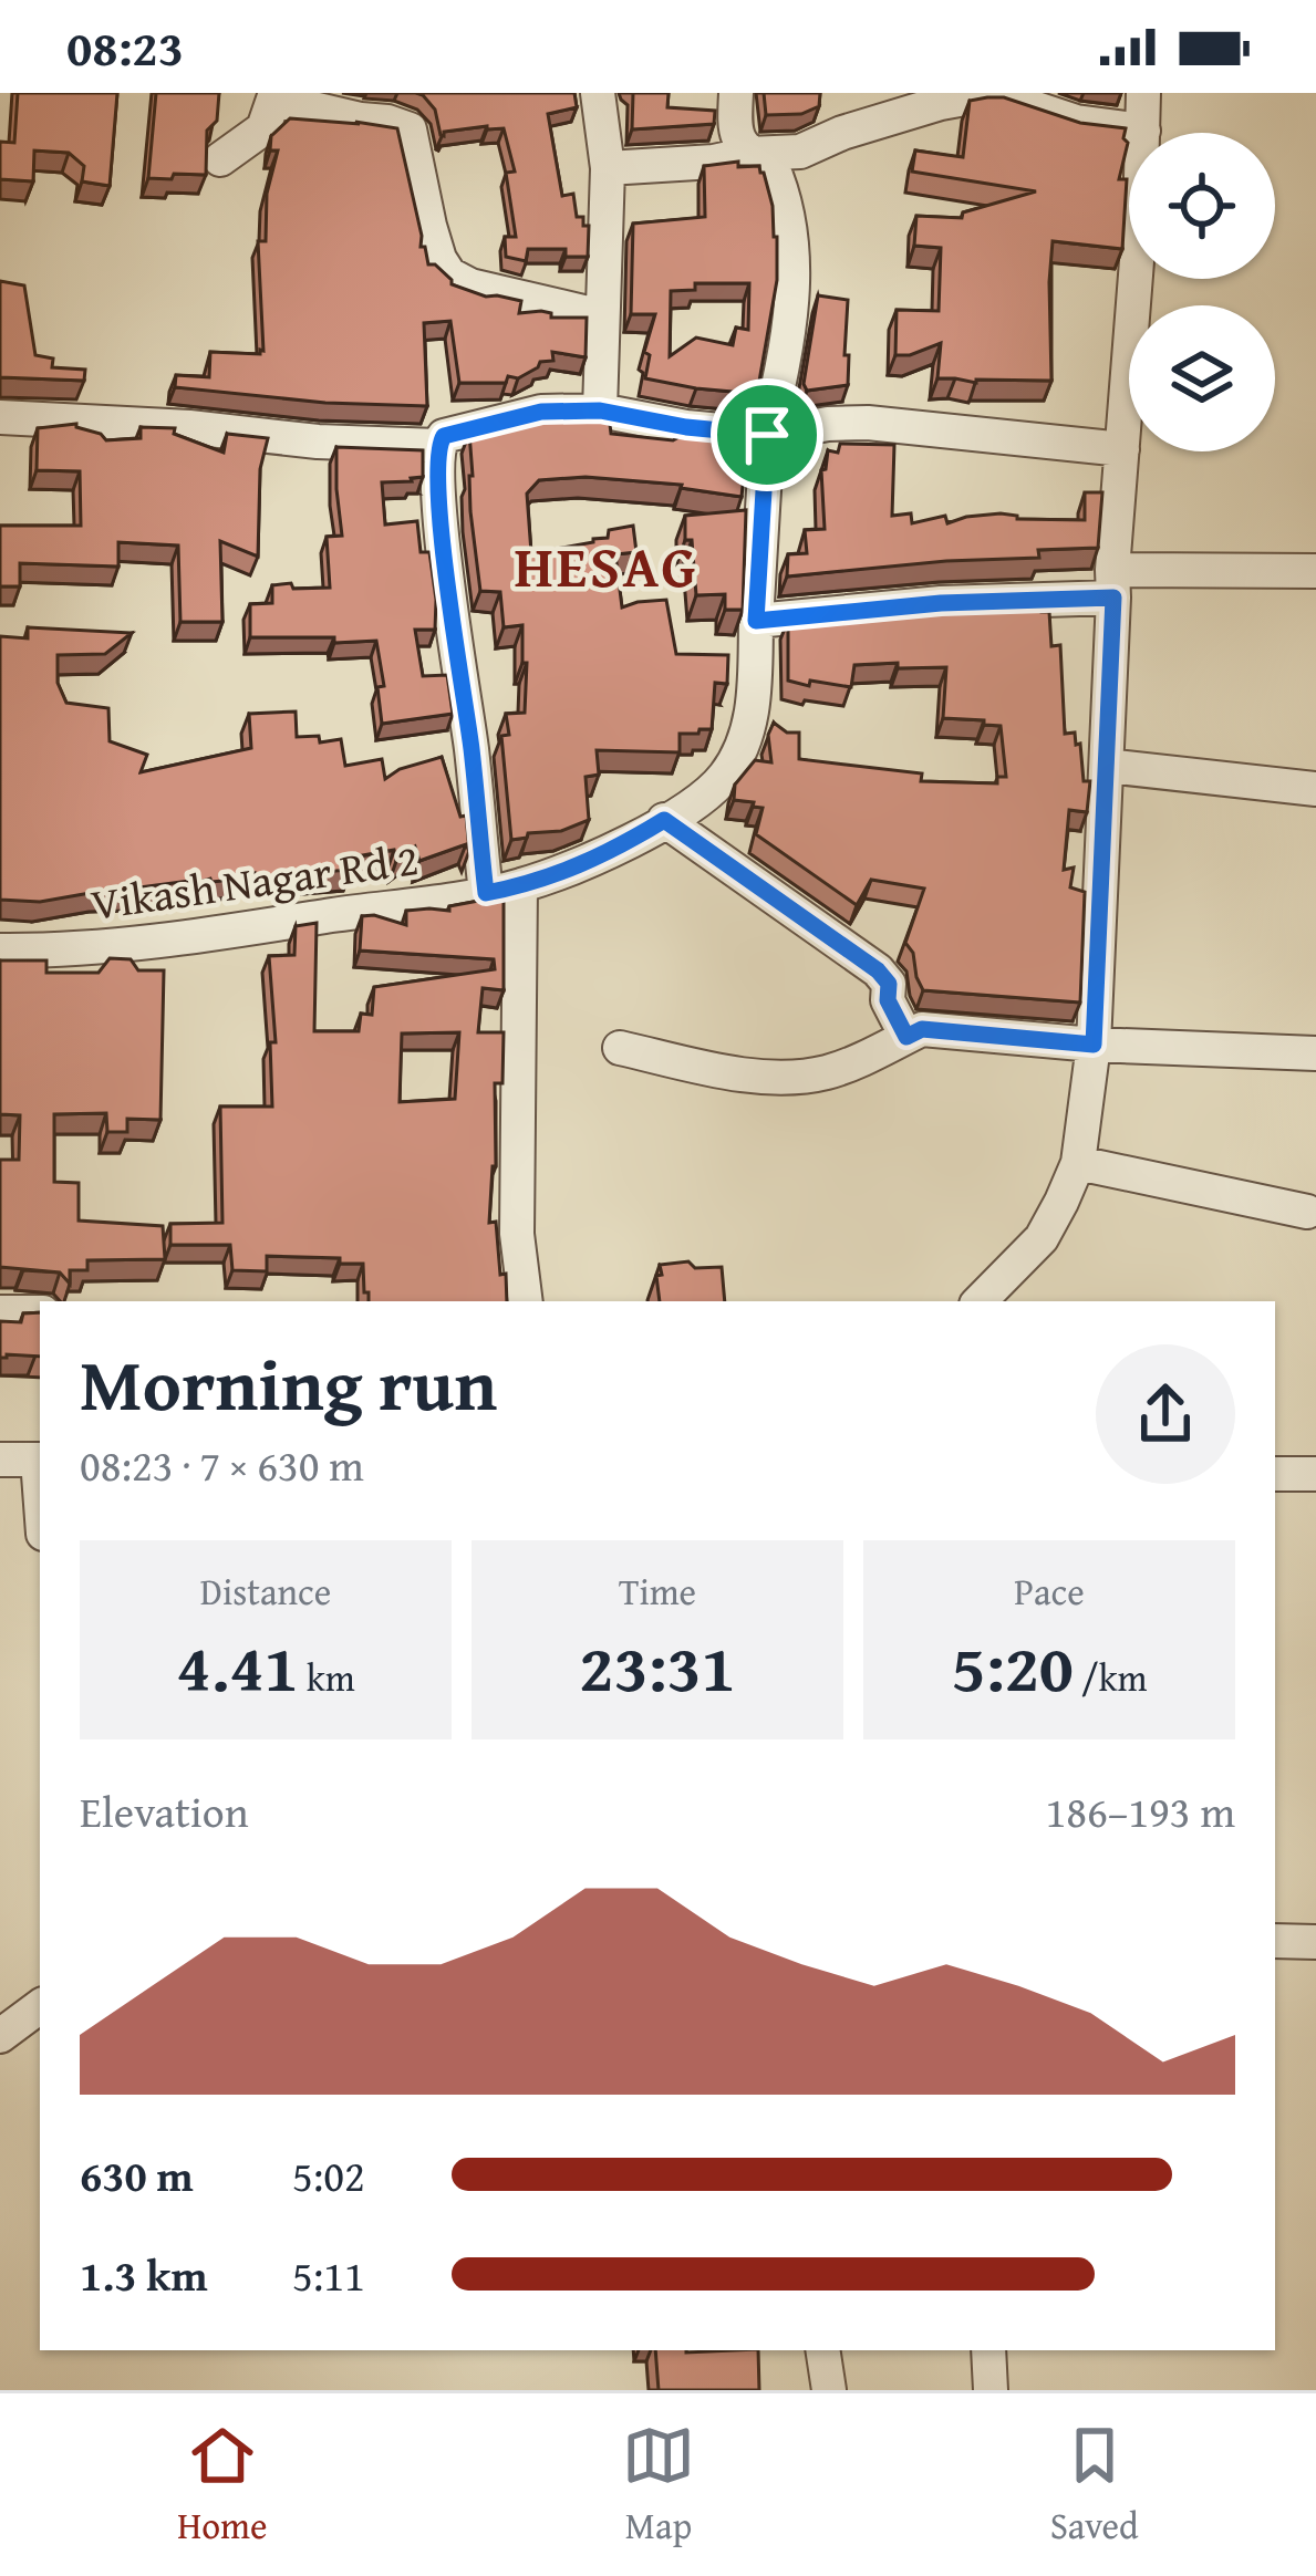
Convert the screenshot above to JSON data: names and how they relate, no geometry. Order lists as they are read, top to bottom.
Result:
{
  "streets": {
    "street": ["Vikash Nagar Rd 2"]
  },
  "districts": ["HESAG"],
  "page": {
    "status": "08:23",
    "heading": ["Morning run", "08:23 · 7 × 630 m"],
    "stats": [
      ["Distance", "4.41 km"],
      ["Time", "23:31"],
      ["Pace", "5:20 /km"]
    ],
    "chart": ["Elevation", "186–193 m"],
    "list": [
      {
        "name": "630 m",
        "note": "5:02"
      },
      {
        "name": "1.3 km",
        "note": "5:11"
      }
    ],
    "tabs": ["Home", "Map", "Saved"]
  }
}
